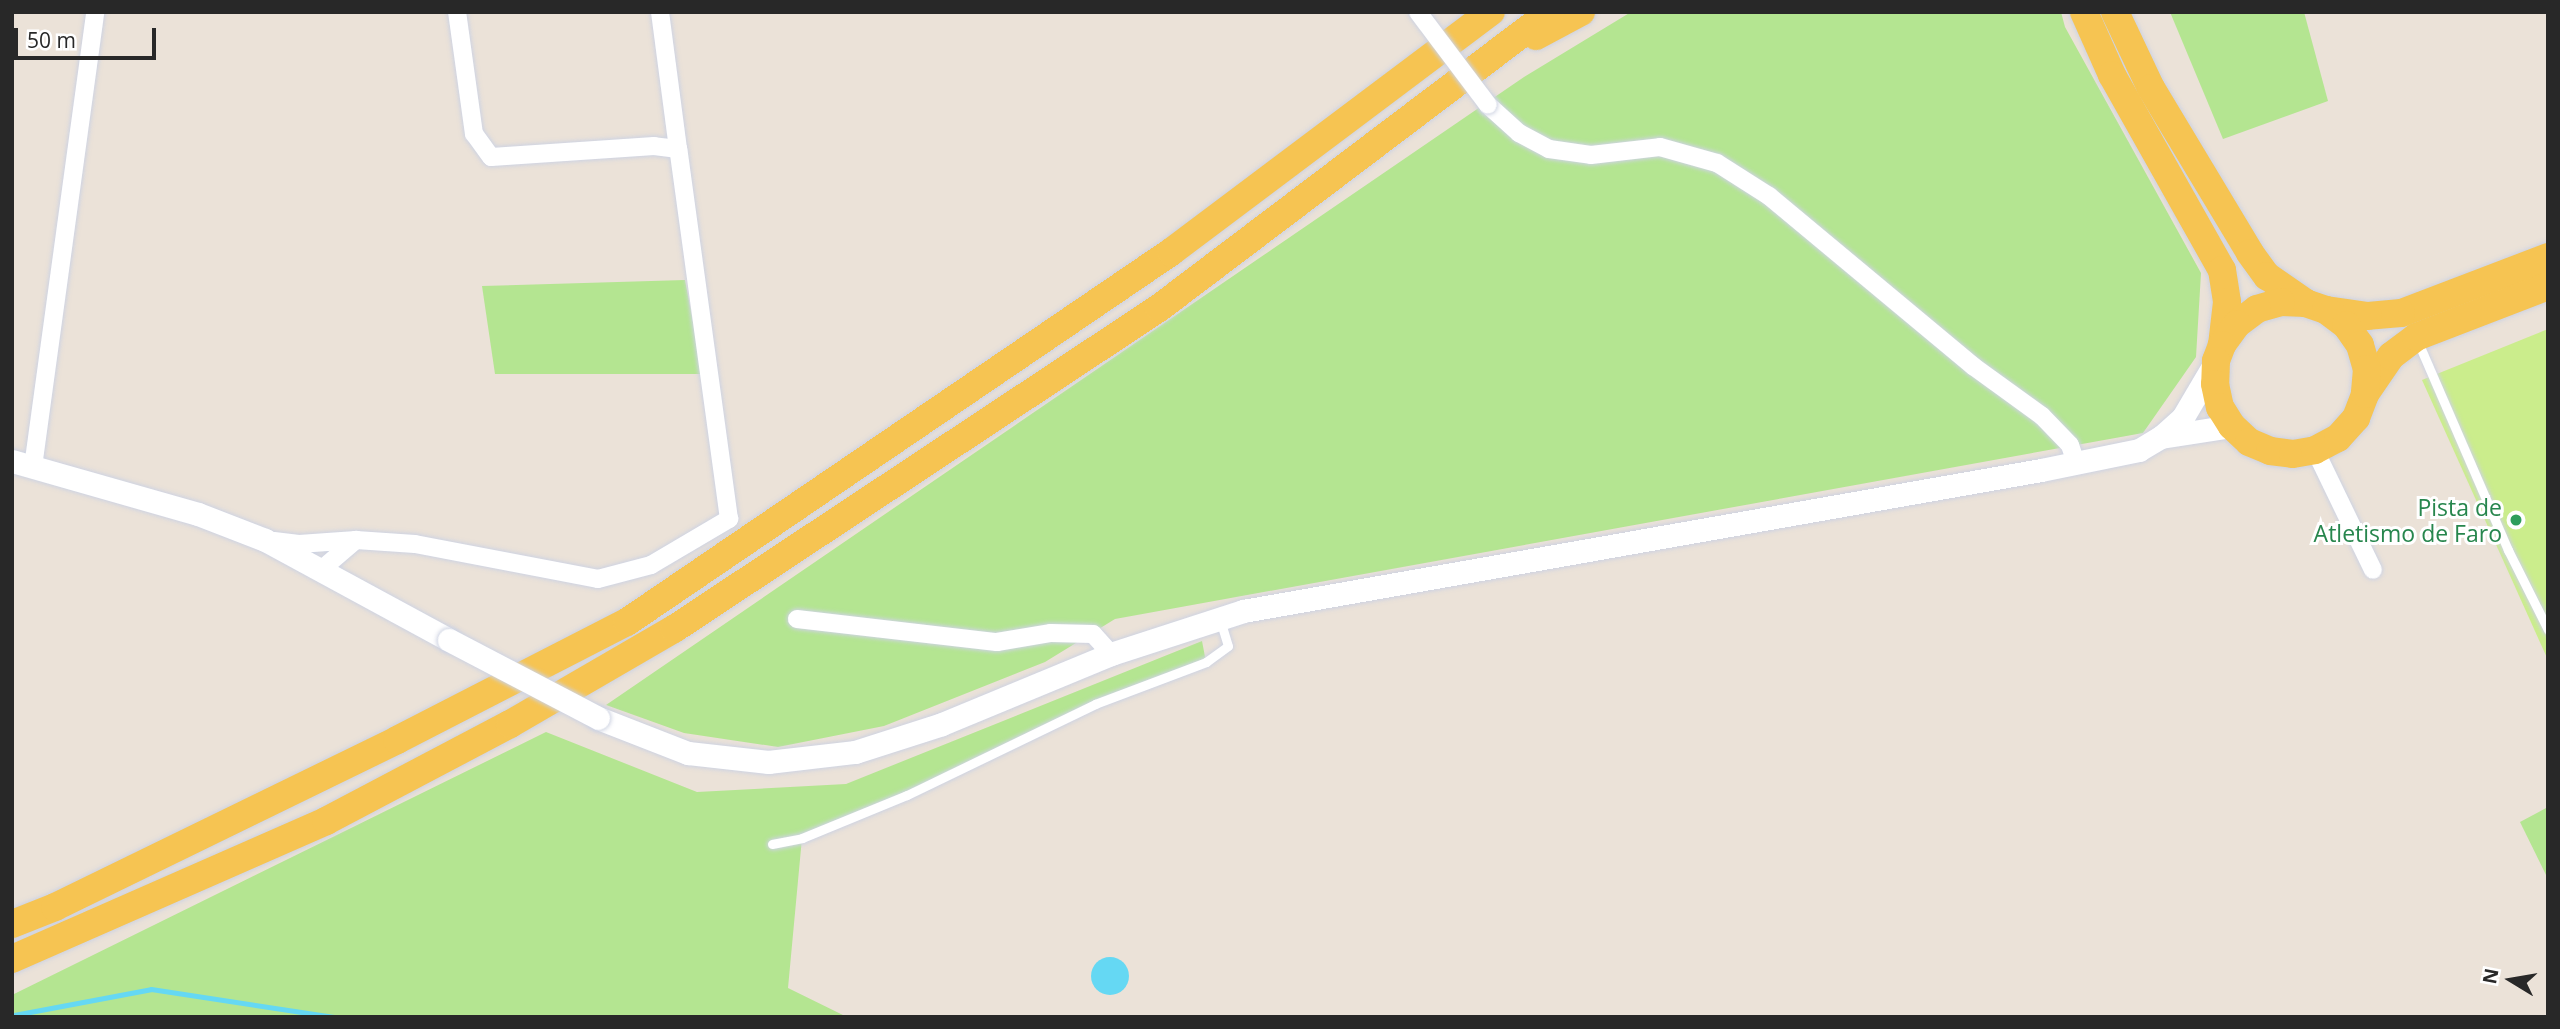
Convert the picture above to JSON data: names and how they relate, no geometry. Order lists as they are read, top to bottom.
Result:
{
  "places": ["Pista de Atletismo de Faro"],
  "scale_bar": "50 m",
  "north": "left"
}
